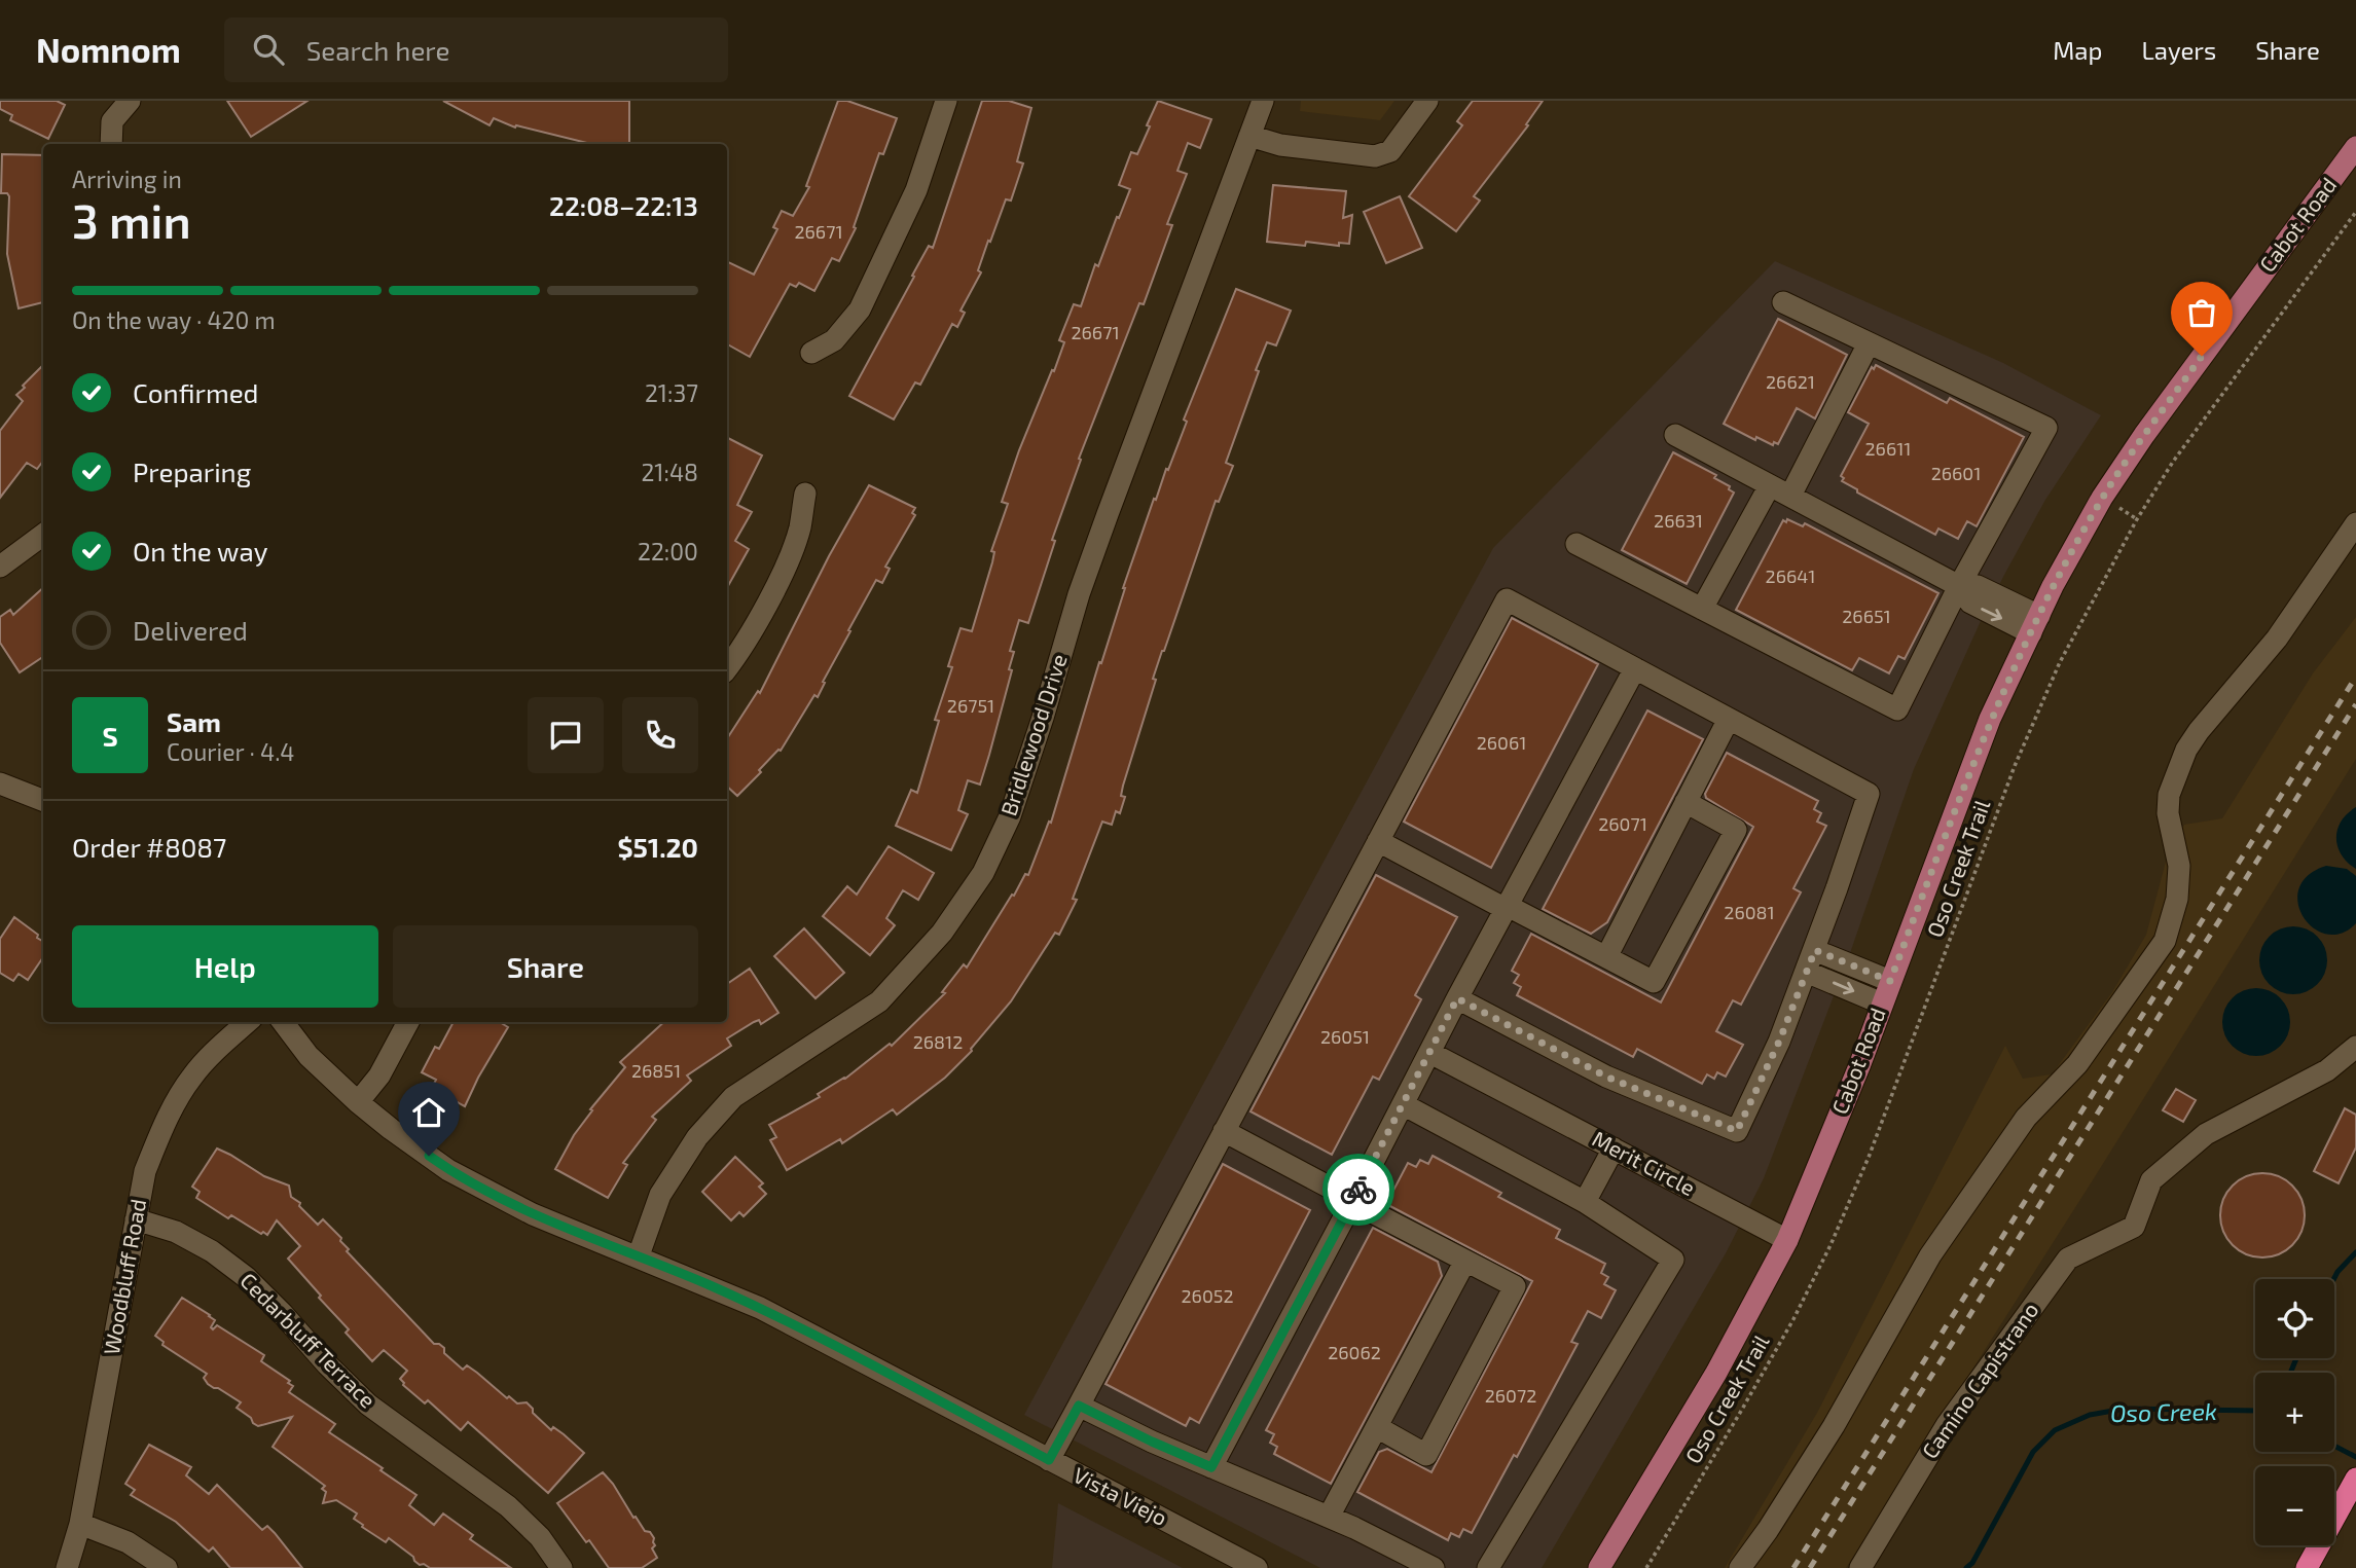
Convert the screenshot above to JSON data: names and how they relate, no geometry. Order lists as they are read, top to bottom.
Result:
{
  "streets": {
    "main road": ["Cabot Road"],
    "street": [
      "Bridlewood Drive",
      "Merit Circle",
      "Woodbluff Road",
      "Cedarbluff Terrace",
      "Camino Capistrano",
      "Vista Viejo"
    ],
    "path": ["Oso Creek Trail"]
  },
  "crossings": [
    ["Cabot Road", "Merit Circle"],
    ["Bridlewood Drive", "Vista Viejo"],
    ["Woodbluff Road", "Cedarbluff Terrace"]
  ],
  "water": ["Oso Creek"],
  "house_numbers": [
    "26671",
    "26671",
    "26621",
    "26611",
    "26601",
    "26631",
    "26641",
    "26651",
    "26751",
    "26061",
    "26071",
    "26081",
    "26051",
    "26812",
    "26851",
    "26052",
    "26062",
    "26072"
  ],
  "page": {
    "header": "Nomnom",
    "search": "Search here",
    "nav": ["Map", "Layers", "Share"],
    "heading": ["3 min", "Arriving in", "22:08–22:13"],
    "panel": [
      "Sam",
      "Courier · 4.4",
      "Order #8087",
      "$51.20"
    ],
    "bar": "On the way · 420 m",
    "list": [
      ["Confirmed", "21:37"],
      ["Preparing", "21:48"],
      ["On the way", "22:00"],
      "Delivered"
    ],
    "round": "S",
    "buttons": ["Help", "Share"],
    "map_buttons": ["+", "−"]
  }
}
